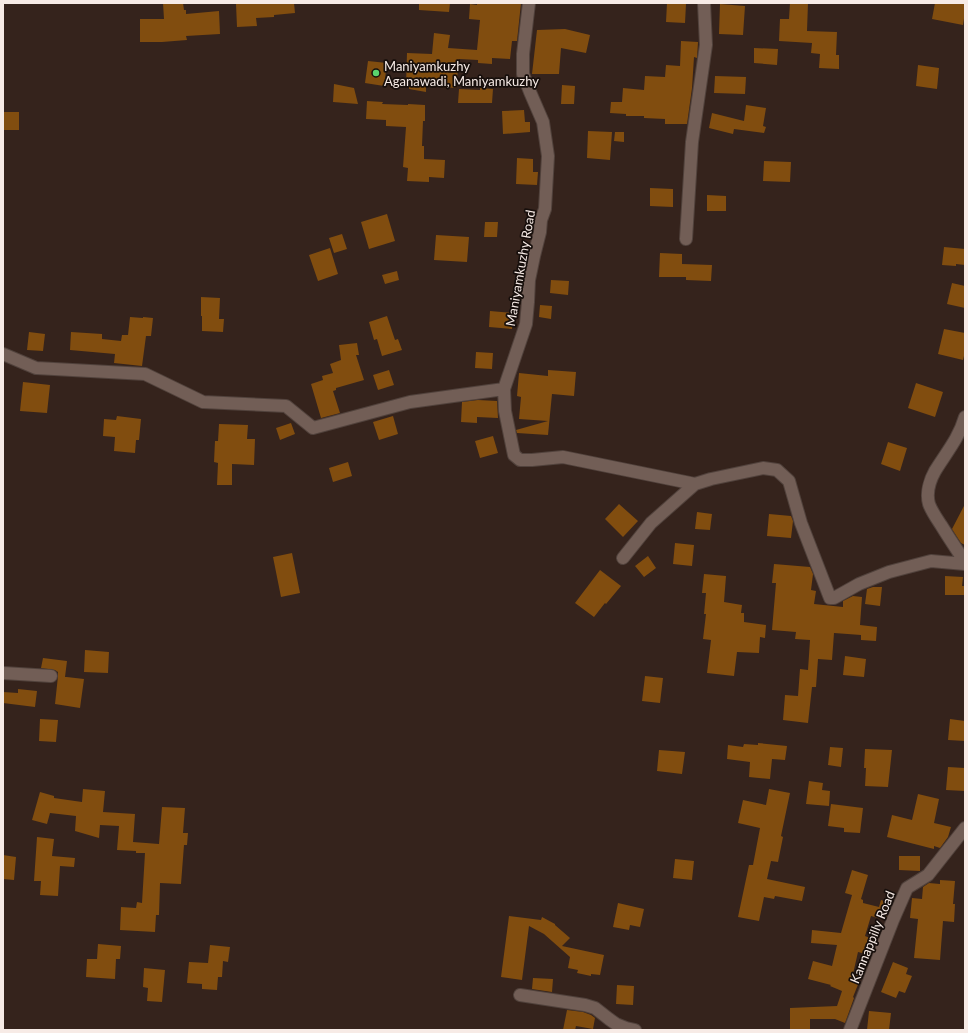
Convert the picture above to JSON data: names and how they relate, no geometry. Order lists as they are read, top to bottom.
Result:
{
  "streets": {
    "street": ["Maniyamkuzhy Road", "Kannappilly Road"]
  },
  "places": ["Maniyamkuzhy Aganawadi, Maniyamkuzhy"]
}
